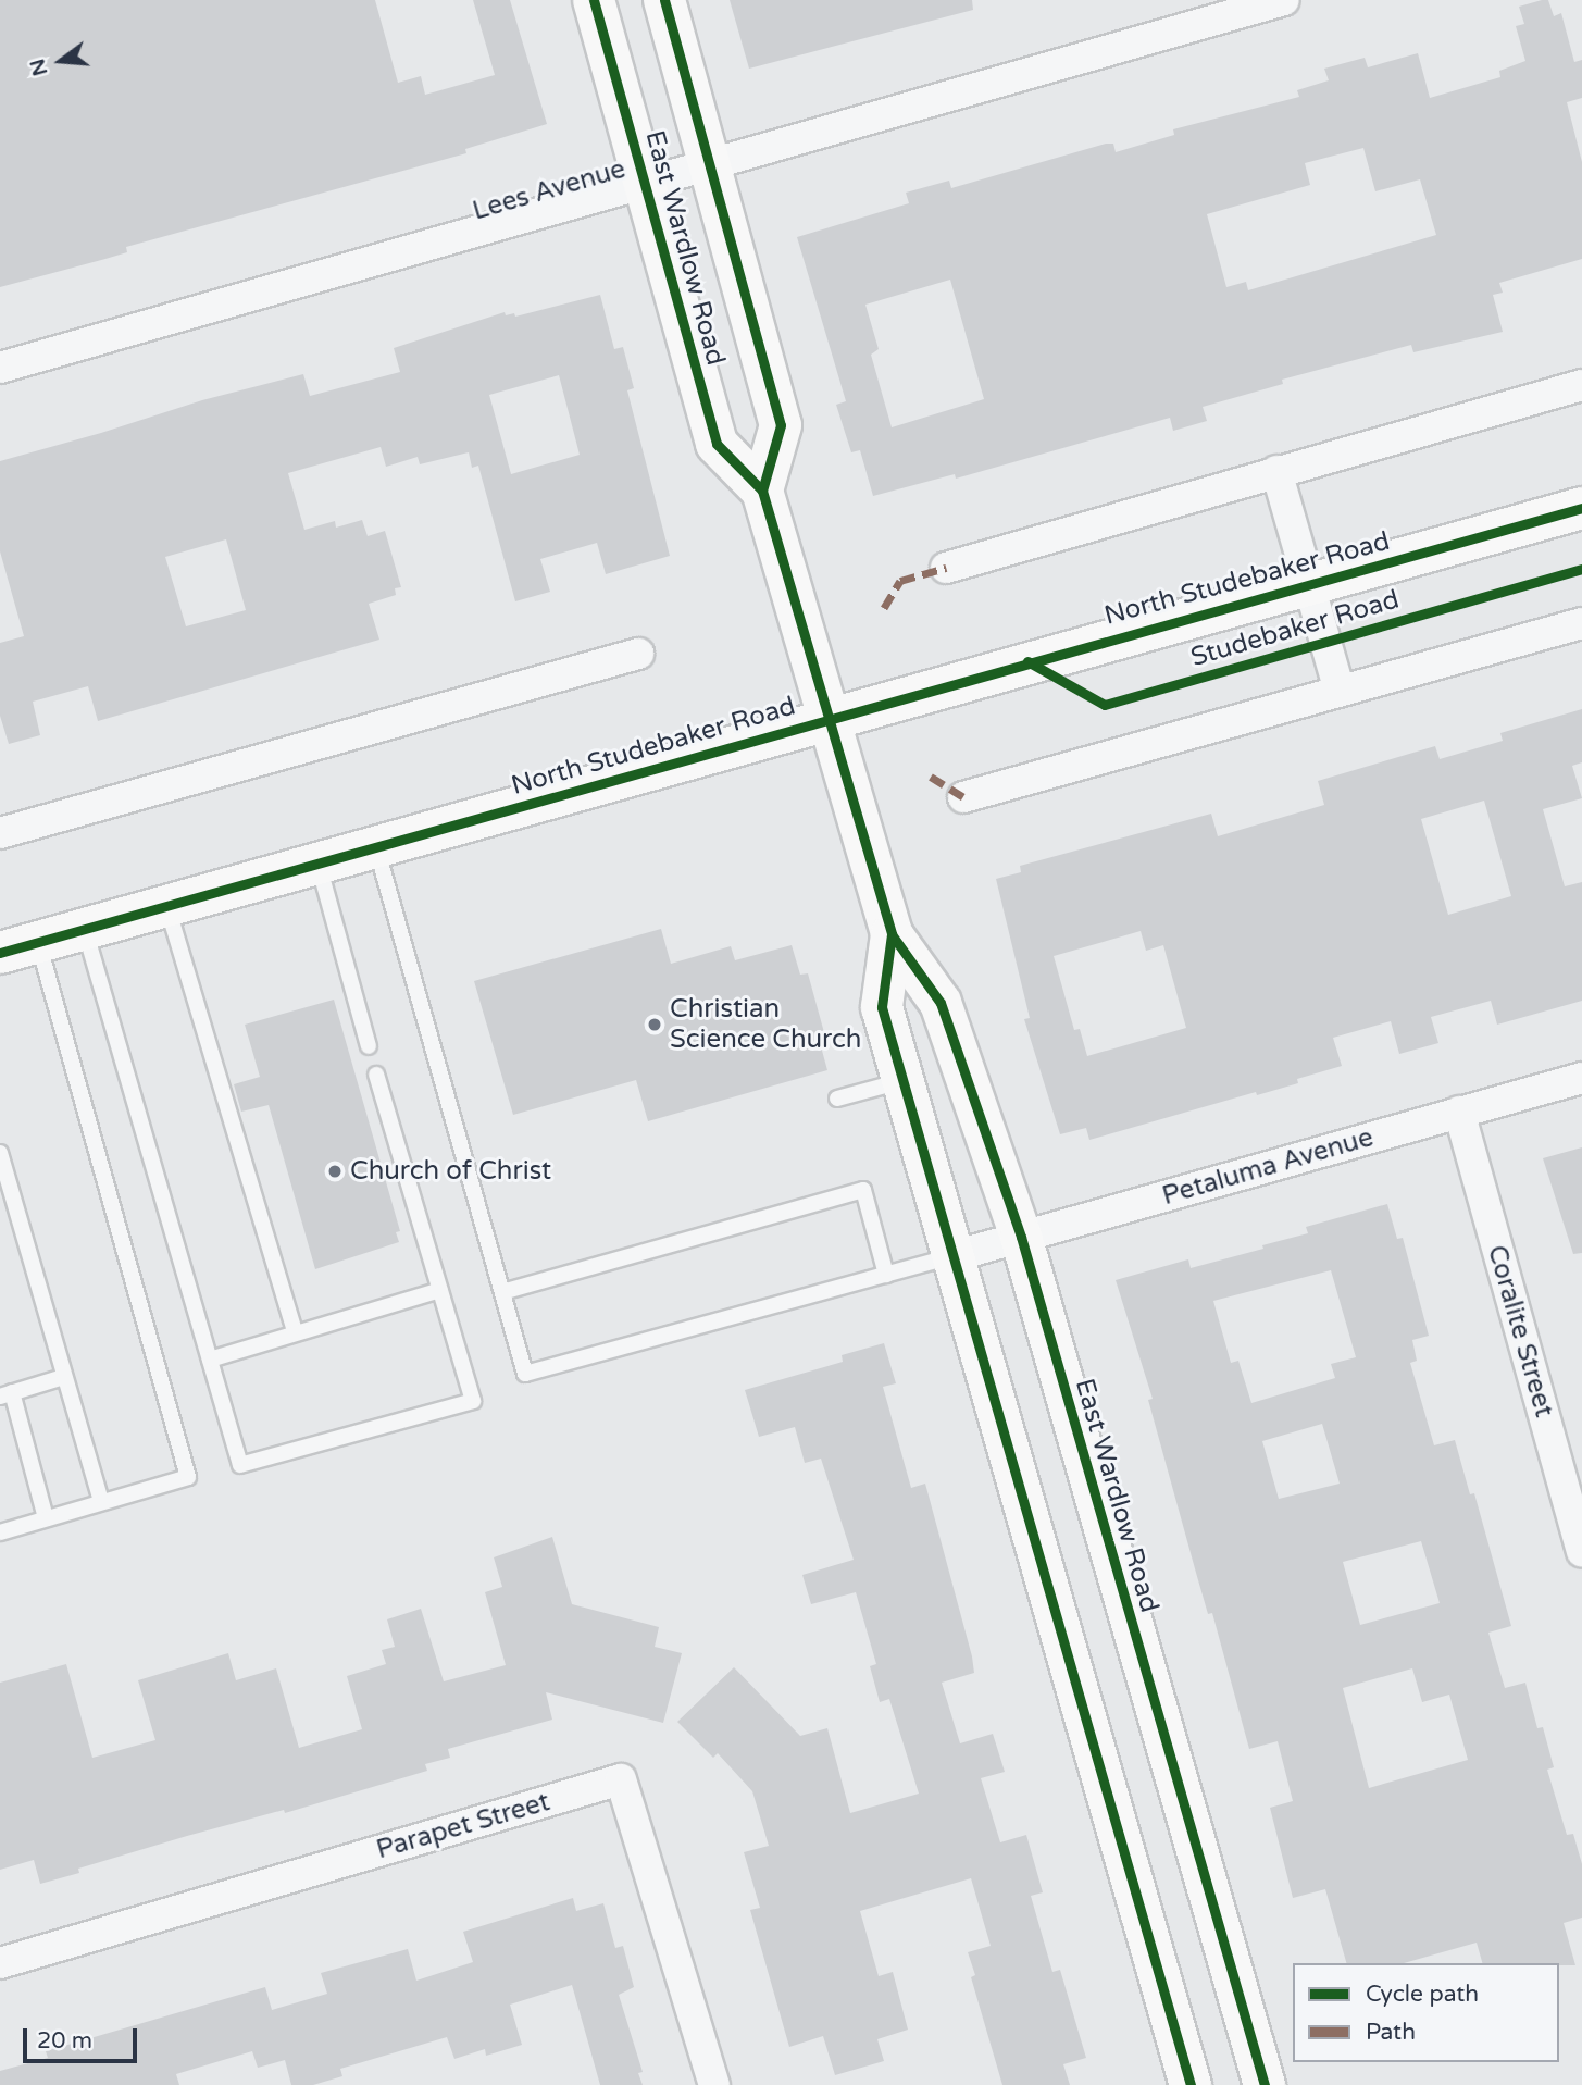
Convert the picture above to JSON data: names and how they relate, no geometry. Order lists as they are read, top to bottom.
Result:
{
  "streets": {
    "main road": ["East Wardlow Road", "North Studebaker Road"],
    "street": [
      "Lees Avenue",
      "Petaluma Avenue",
      "Coralite Street",
      "Parapet Street"
    ],
    "cycle path": ["Studebaker Road"]
  },
  "crossings": [
    ["Lees Avenue", "East Wardlow Road"],
    ["East Wardlow Road", "North Studebaker Road"],
    ["East Wardlow Road", "Petaluma Avenue"],
    ["Petaluma Avenue", "Coralite Street"]
  ],
  "places": ["Christian Science Church", "Church of Christ"],
  "legend": ["Cycle path", "Path"],
  "scale_bar": "20 m",
  "north": "left"
}
